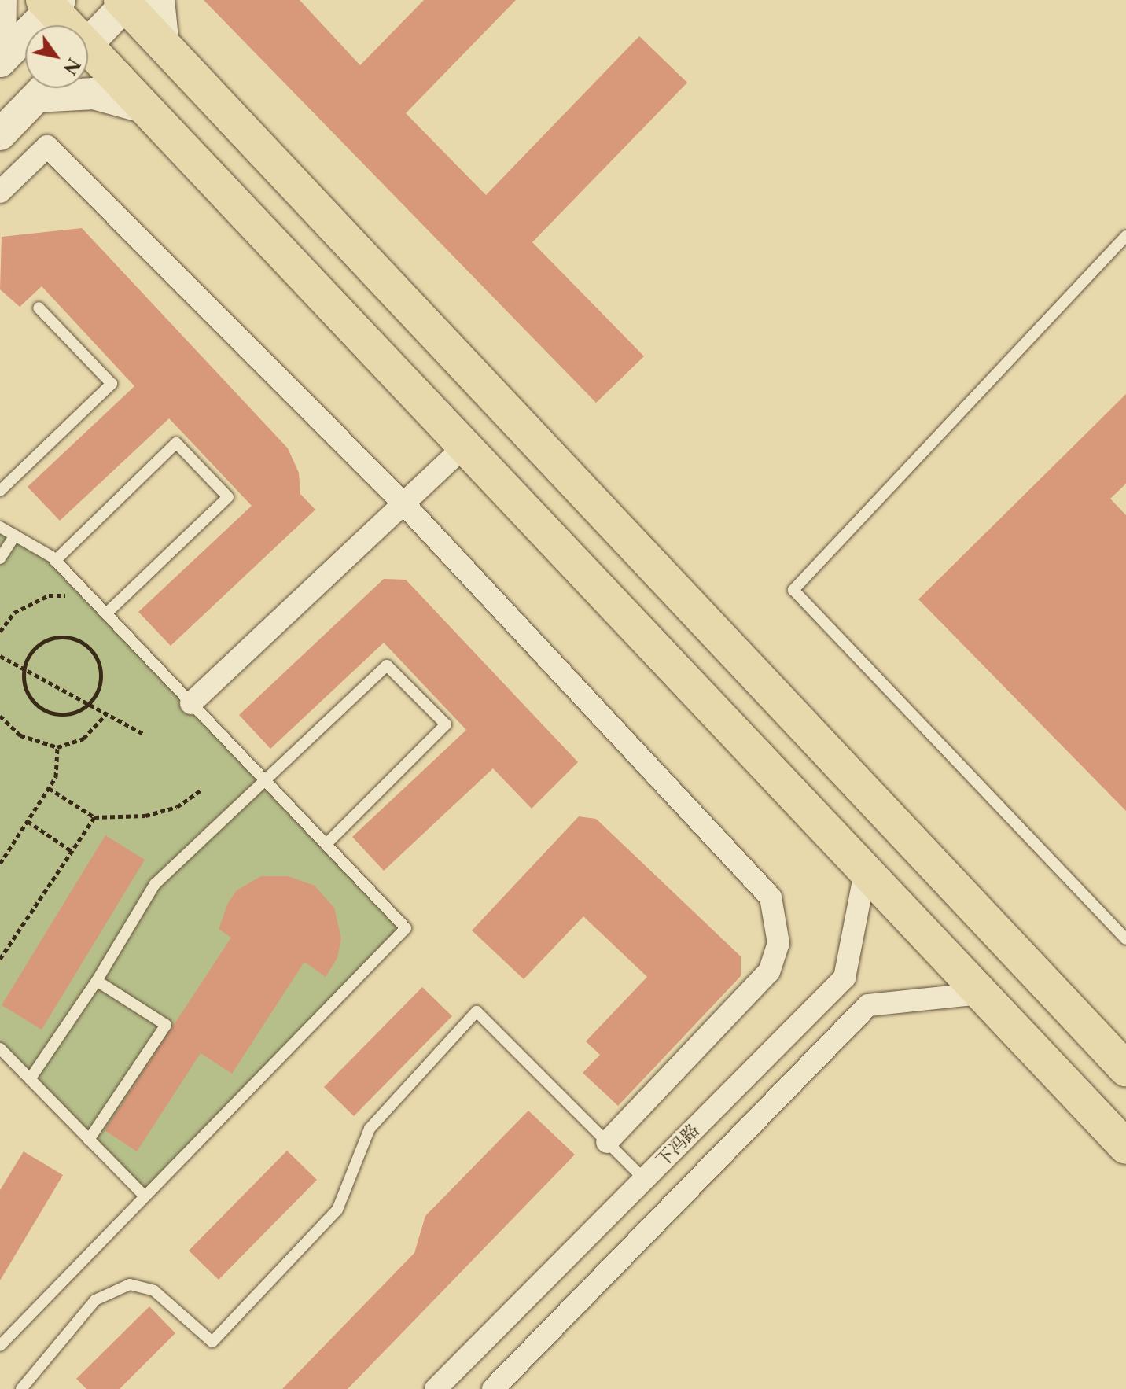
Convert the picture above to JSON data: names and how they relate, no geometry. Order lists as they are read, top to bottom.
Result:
{
  "streets": {
    "street": ["下冯路"]
  },
  "north": "bottom right"
}
